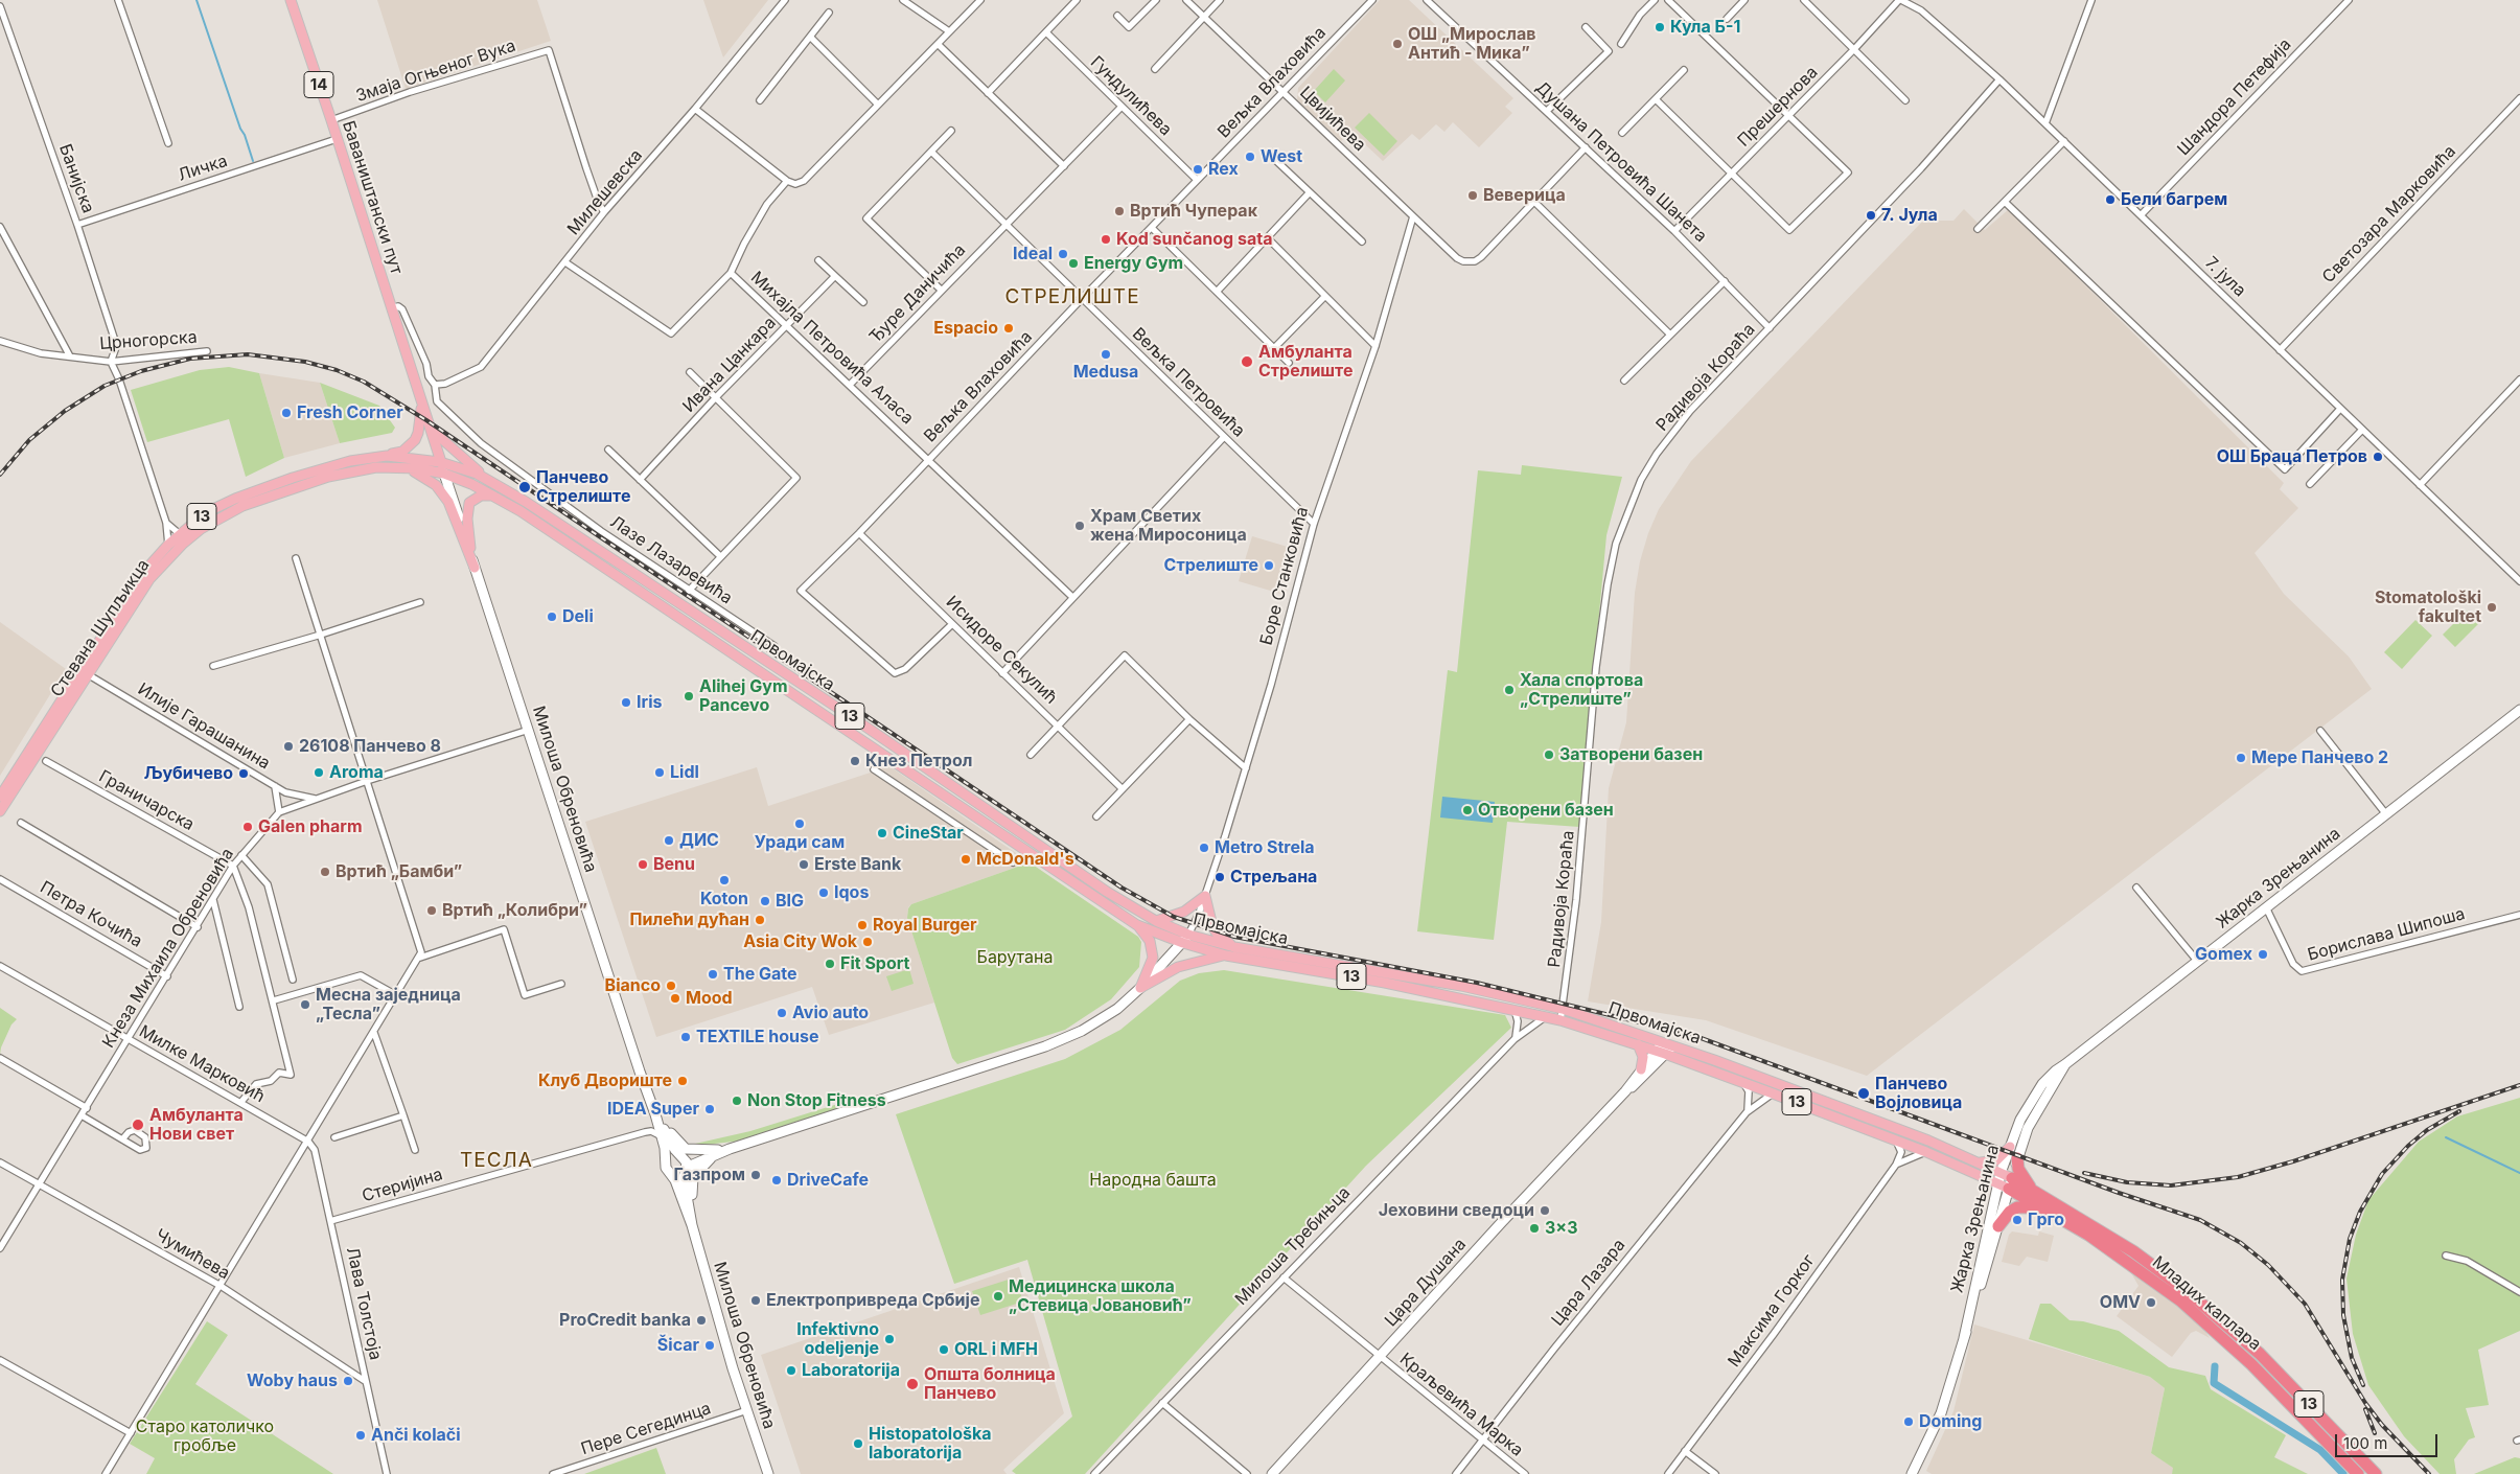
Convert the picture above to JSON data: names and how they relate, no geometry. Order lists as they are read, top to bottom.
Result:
{
  "streets": {
    "highway": ["13", "Младих каплара"],
    "main road": [
      "14",
      "Баваништански пут",
      "Стевана Шупљикца",
      "Првомајска"
    ],
    "street": [
      "Змаја Огњеног Вука",
      "Вељка Влаховића",
      "Гундулићева",
      "Шандора Петефија",
      "Прешернова",
      "Цвијићева",
      "Душана Петровића Шанета",
      "Личка",
      "Банијска",
      "Милешевска",
      "Светозара Марковића",
      "7. јула",
      "Ђуре Даничића",
      "Црногорска",
      "Михајла Петровића Аласа",
      "Ивана Цанкара",
      "Радивоја Кораћа",
      "Вељка Петровића",
      "Лазе Лазаревића",
      "Боре Станковића",
      "Исидоре Секулић",
      "Илије Гарашанина",
      "Милоша Обреновића",
      "Граничарска",
      "Жарка Зрењанина",
      "Петра Кочића",
      "Борислава Шипоша",
      "Кнеза Михаила Обреновића",
      "Милке Марковић",
      "Стеријина",
      "Милоша Требињца",
      "Чумићева",
      "Цара Душана",
      "Цара Лазара",
      "Лава Толстоја",
      "Максима Горког",
      "Краљевића Марка",
      "Пере Сегединца"
    ]
  },
  "crossings": [
    ["Змаја Огњеног Вука", "Милешевска"],
    ["Змаја Огњеног Вука", "Баваништански пут"],
    ["Вељка Влаховића", "Гундулићева"],
    ["Вељка Влаховића", "Цвијићева"],
    ["Вељка Влаховића", "Михајла Петровића Аласа"],
    ["Вељка Влаховића", "Вељка Петровића"],
    ["Вељка Влаховића", "Исидоре Секулић"],
    ["14", "Баваништански пут"],
    ["14", "Стевана Шупљикца"],
    ["14", "Првомајска"],
    ["14", "Милоша Обреновића"],
    ["Гундулићева", "Ђуре Даничића"],
    ["Шандора Петефија", "7. јула"],
    ["Прешернова", "Душана Петровића Шанета"],
    ["Прешернова", "7. јула"],
    ["Цвијићева", "Душана Петровића Шанета"],
    ["Цвијићева", "Боре Станковића"],
    ["Душана Петровића Шанета", "Радивоја Кораћа"],
    ["Личка", "Банијска"],
    ["Личка", "Баваништански пут"],
    ["Банијска", "Црногорска"],
    ["Милешевска", "Лазе Лазаревића"],
    ["Светозара Марковића", "7. јула"],
    ["7. јула", "Радивоја Кораћа"],
    ["Ђуре Даничића", "Михајла Петровића Аласа"],
    ["Ђуре Даничића", "Вељка Петровића"],
    ["Михајла Петровића Аласа", "Ивана Цанкара"],
    ["Радивоја Кораћа", "Првомајска"],
    ["Вељка Петровића", "Боре Станковића"],
    ["13", "Првомајска"],
    ["13", "Жарка Зрењанина"],
    ["13", "Младих каплара"],
    ["Боре Станковића", "Првомајска"],
    ["Стевана Шупљикца", "Првомајска"],
    ["Стевана Шупљикца", "Илије Гарашанина"],
    ["Стевана Шупљикца", "Милоша Обреновића"],
    ["Првомајска", "Милоша Обреновића"],
    ["Првомајска", "Жарка Зрењанина"],
    ["Првомајска", "Милоша Требињца"],
    ["Првомајска", "Цара Душана"],
    ["Првомајска", "Цара Лазара"],
    ["Првомајска", "Младих каплара"],
    ["Илије Гарашанина", "Кнеза Михаила Обреновића"],
    ["Милоша Обреновића", "Кнеза Михаила Обреновића"],
    ["Милоша Обреновића", "Пере Сегединца"],
    ["Граничарска", "Кнеза Михаила Обреновића"],
    ["Жарка Зрењанина", "Борислава Шипоша"],
    ["Жарка Зрењанина", "Младих каплара"],
    ["Петра Кочића", "Кнеза Михаила Обреновића"],
    ["Кнеза Михаила Обреновића", "Милке Марковић"],
    ["Кнеза Михаила Обреновића", "Чумићева"],
    ["Милке Марковић", "Лава Толстоја"],
    ["Стеријина", "Лава Толстоја"],
    ["Милоша Требињца", "Краљевића Марка"],
    ["Чумићева", "Лава Толстоја"],
    ["Цара Душана", "Краљевића Марка"],
    ["Цара Лазара", "Краљевића Марка"]
  ],
  "districts": ["СТРЕЛИШТЕ", "ТЕСЛА"],
  "parks": ["Барутана", "Народна башта", "Старо католичко гробље"],
  "places": [
    "Кула Б-1",
    "ОШ „Мирослав Антић - Мика”",
    "West",
    "Rex",
    "Веверица",
    "Бели багрем",
    "Вртић Чуперак",
    "7. Јула",
    "Kod sunčanog sata",
    "Ideal",
    "Energy Gym",
    "Espacio",
    "Medusa",
    "Амбуланта Стрелиште",
    "Fresh Corner",
    "ОШ Браца Петров",
    "Панчево Стрелиште",
    "Храм Светих жена Миросоница",
    "Стрелиште",
    "Stomatološki fakultet",
    "Deli",
    "Хала спортова „Стрелиште”",
    "Alihej Gym Pancevo",
    "Iris",
    "26108 Панчево 8",
    "Затворени базен",
    "Мере Панчево 2",
    "Кнез Петрол",
    "Aroma",
    "Lidl",
    "Љубичево",
    "Отворени базен",
    "Уради сам",
    "Galen pharm",
    "CineStar",
    "ДИС",
    "Metro Strela",
    "McDonald's",
    "Benu",
    "Erste Bank",
    "Вртић „Бамби”",
    "Стрељана",
    "Koton",
    "Iqos",
    "BIG",
    "Вртић „Колибри”",
    "Пилећи дућан",
    "Royal Burger",
    "Asia City Wok",
    "Gomex",
    "Fit Sport",
    "The Gate",
    "Bianco",
    "Mood",
    "Месна заједница „Тесла”",
    "Avio auto",
    "TEXTILE house",
    "Клуб Двориште",
    "Панчево Војловица",
    "Non Stop Fitness",
    "IDEA Super",
    "Амбуланта Нови свет",
    "Газпром",
    "DriveCafe",
    "Јеховини сведоци",
    "Грго",
    "3x3",
    "Медицинска школа „Стевица Јовановић”",
    "Електропривреда Србије",
    "OMV",
    "ProCredit banka",
    "Infektivno odeljenje",
    "Šicar",
    "ORL i MFH",
    "Laboratorija",
    "Woby haus",
    "Општа болница Панчево",
    "Doming",
    "Anči kolači",
    "Histopatološka laboratorija"
  ],
  "scale_bar": "100 m"
}
